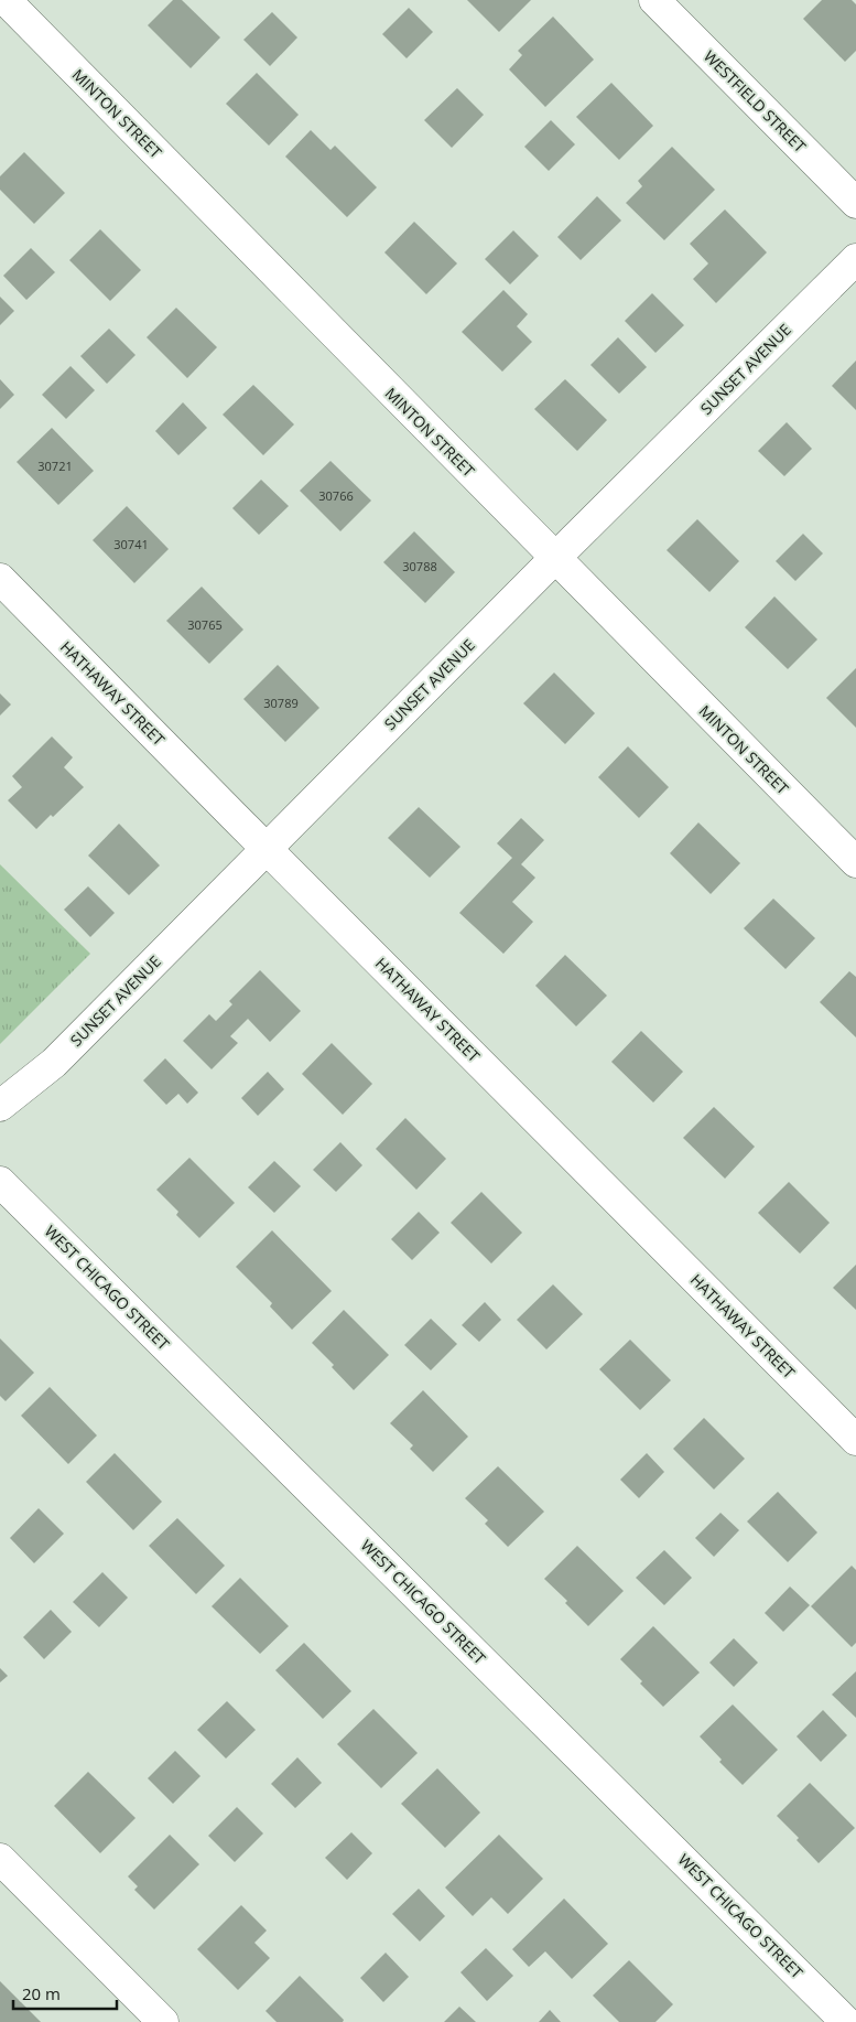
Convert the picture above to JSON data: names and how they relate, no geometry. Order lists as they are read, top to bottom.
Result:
{
  "streets": {
    "street": [
      "WESTFIELD STREET",
      "MINTON STREET",
      "SUNSET AVENUE",
      "HATHAWAY STREET",
      "WEST CHICAGO STREET"
    ]
  },
  "crossings": [
    ["MINTON STREET", "SUNSET AVENUE"],
    ["SUNSET AVENUE", "HATHAWAY STREET"]
  ],
  "house_numbers": [
    "30721",
    "30766",
    "30741",
    "30788",
    "30765",
    "30789"
  ],
  "scale_bar": "20 m"
}
